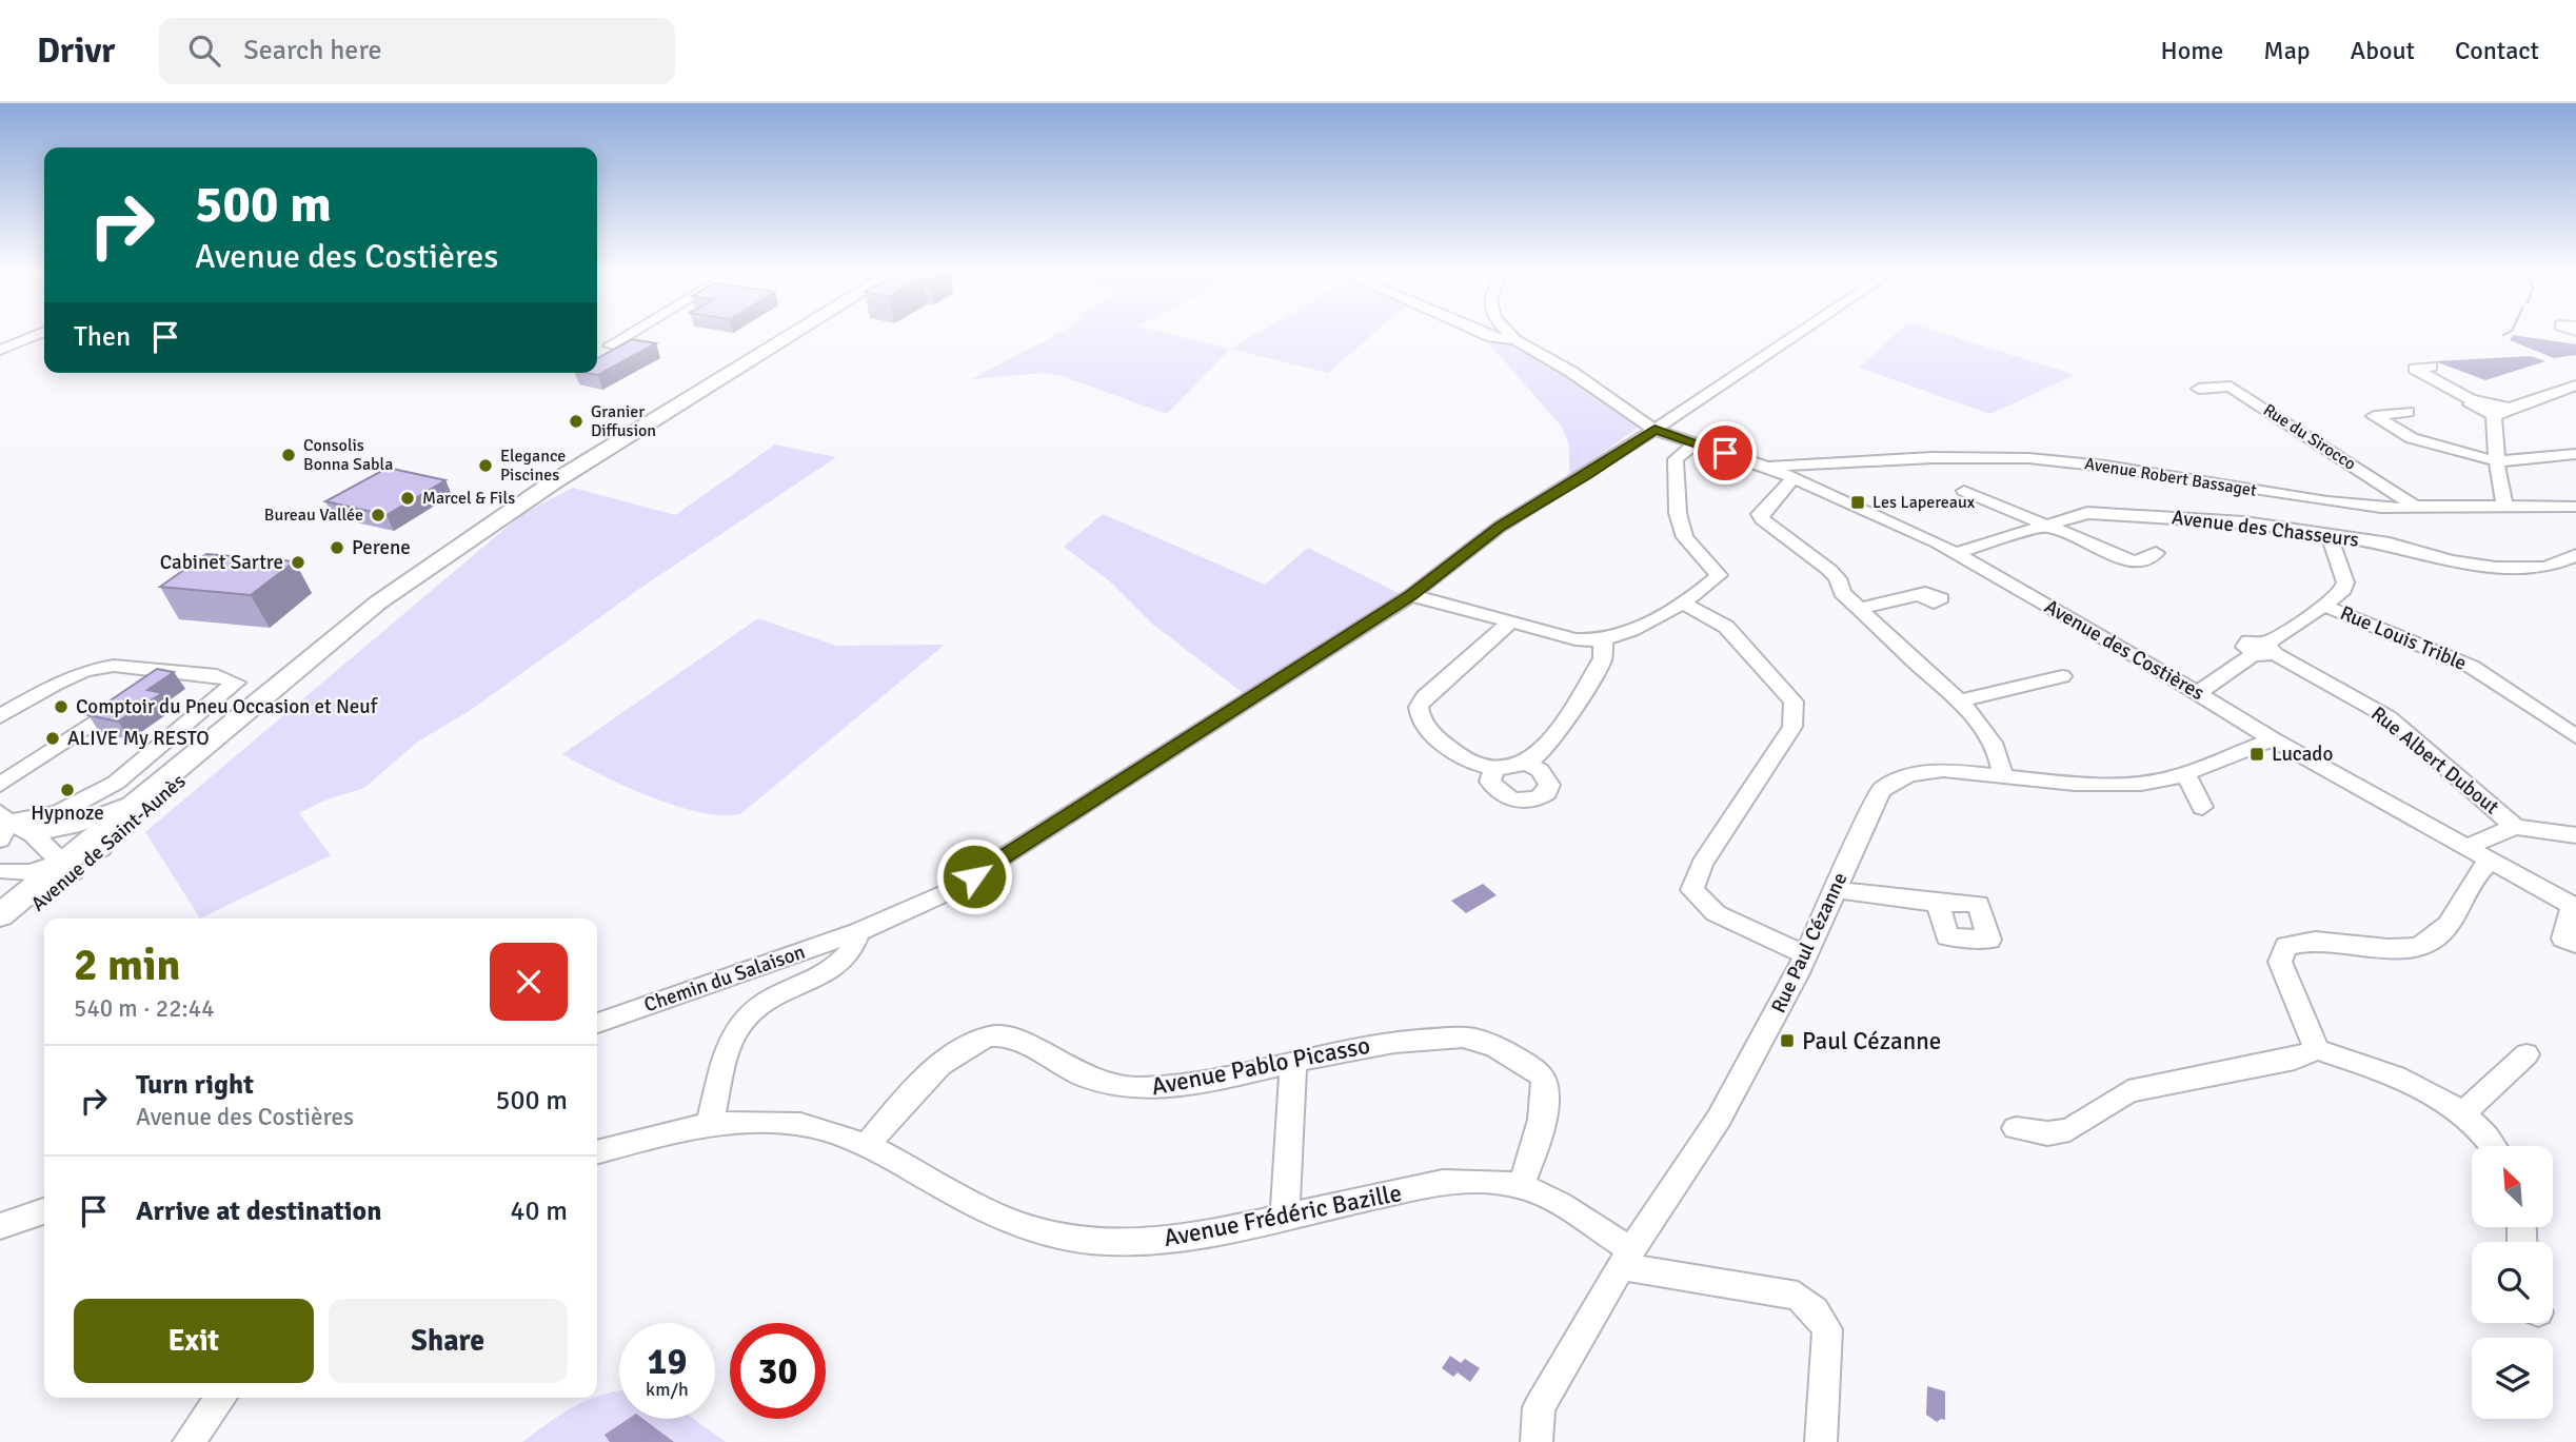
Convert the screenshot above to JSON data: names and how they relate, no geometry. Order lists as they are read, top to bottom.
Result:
{
  "streets": {
    "main road": ["Avenue de Saint-Aunès"],
    "street": [
      "Rue du Sirocco",
      "Avenue Robert Bassaget",
      "Avenue des Chasseurs",
      "Rue Louis Trible",
      "Avenue des Costières",
      "Rue Albert Dubout",
      "Rue Paul Cézanne",
      "Chemin du Salaison",
      "Avenue Pablo Picasso",
      "Avenue Frédéric Bazille"
    ]
  },
  "crossings": [
    ["Rue du Sirocco", "Avenue Robert Bassaget"],
    ["Avenue Robert Bassaget", "Avenue des Costières"],
    ["Avenue des Chasseurs", "Avenue des Costières"],
    ["Rue Louis Trible", "Avenue des Costières"],
    ["Rue Louis Trible", "Rue Albert Dubout"],
    ["Avenue des Costières", "Rue Albert Dubout"],
    ["Avenue des Costières", "Rue Paul Cézanne"],
    ["Avenue des Costières", "Chemin du Salaison"],
    ["Rue Paul Cézanne", "Avenue Frédéric Bazille"],
    ["Avenue Pablo Picasso", "Avenue Frédéric Bazille"]
  ],
  "places": {
    "other": [
      "Granier Diffusion",
      "Consolis Bonna Sabla",
      "Elegance Piscines",
      "Marcel & Fils",
      "Bureau Vallée",
      "Perene",
      "Cabinet Sartre",
      "Comptoir du Pneu Occasion et Neuf",
      "ALIVE My RESTO",
      "Hypnoze"
    ],
    "transit": ["Les Lapereaux", "Lucado", "Paul Cézanne"]
  },
  "north": "top left",
  "page": {
    "header": "Drivr",
    "search": "Search here",
    "nav": [
      "Home",
      "Map",
      "About",
      "Contact"
    ],
    "turn": ["500 m", "Avenue des Costières"],
    "then": "Then",
    "heading": ["2 min", "540 m · 22:44"],
    "list": [
      {
        "name": "Turn right",
        "note": "Avenue des Costières",
        "value": "500 m"
      },
      {
        "name": "Arrive at destination",
        "value": "40 m"
      }
    ],
    "buttons": ["Exit", "Share"],
    "speed": "19 km/h",
    "limit": "30"
  }
}
